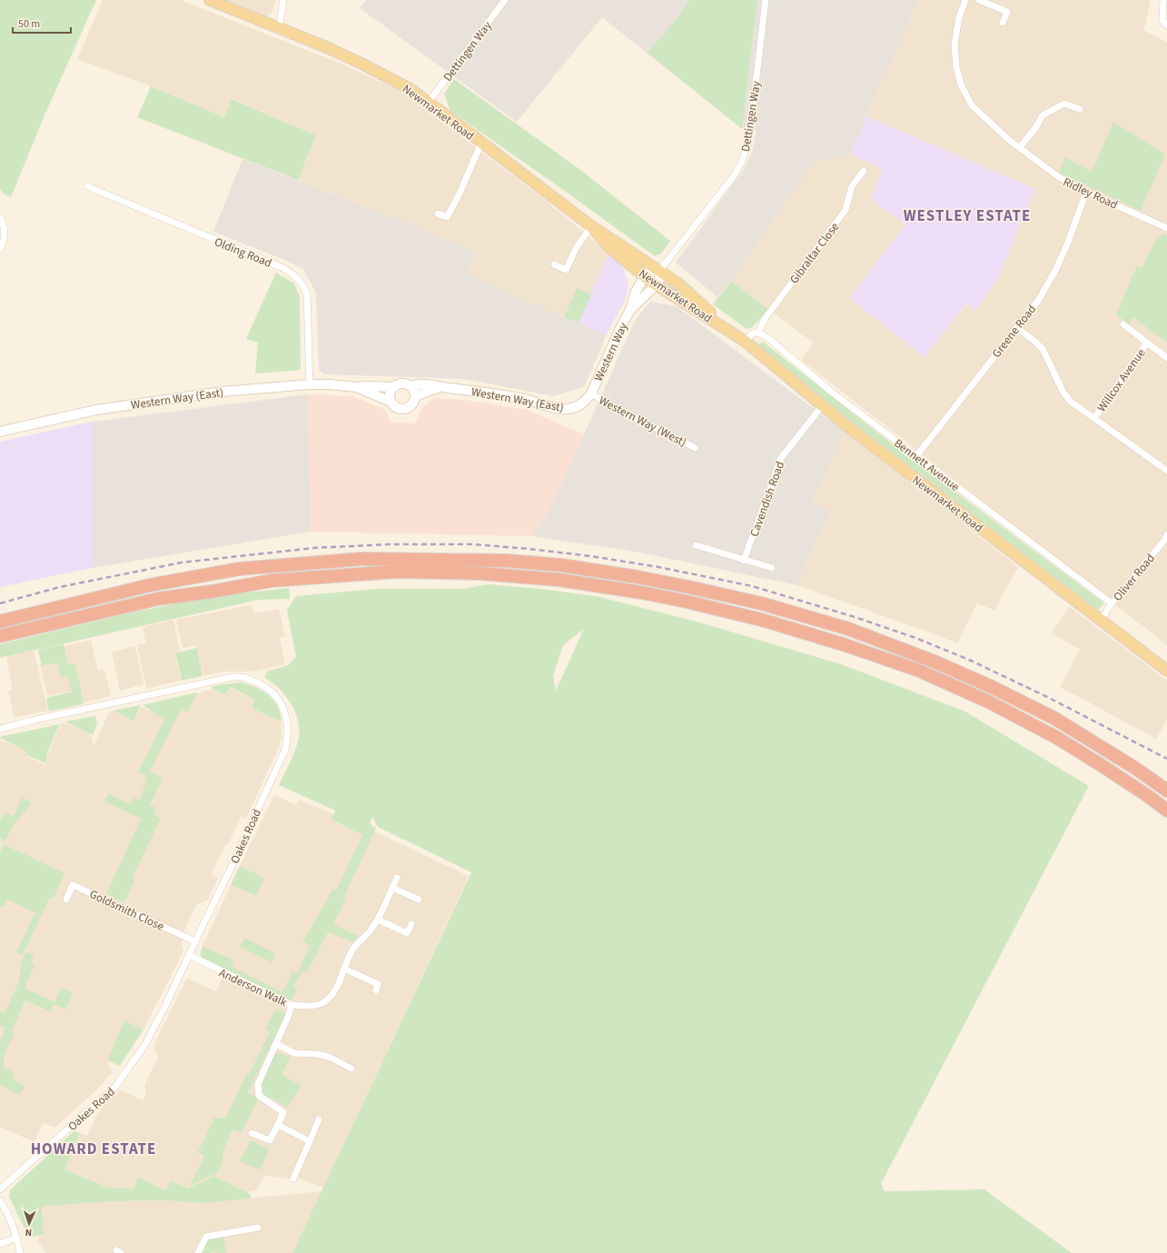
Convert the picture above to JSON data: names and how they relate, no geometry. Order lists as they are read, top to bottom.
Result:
{
  "streets": {
    "main road": ["Newmarket Road"],
    "street": [
      "Dettingen Way",
      "Ridley Road",
      "Olding Road",
      "Gibraltar Close",
      "Greene Road",
      "Western Way",
      "Willcox Avenue",
      "Western Way (East)",
      "Western Way (West)",
      "Bennett Avenue",
      "Cavendish Road",
      "Oliver Road",
      "Oakes Road",
      "Goldsmith Close",
      "Anderson Walk"
    ]
  },
  "crossings": [
    ["Dettingen Way", "Newmarket Road"],
    ["Newmarket Road", "Western Way"],
    ["Newmarket Road", "Cavendish Road"],
    ["Newmarket Road", "Oliver Road"],
    ["Ridley Road", "Greene Road"],
    ["Olding Road", "Western Way (East)"],
    ["Gibraltar Close", "Bennett Avenue"],
    ["Greene Road", "Willcox Avenue"],
    ["Greene Road", "Bennett Avenue"],
    ["Western Way", "Western Way (East)"],
    ["Western Way", "Western Way (West)"],
    ["Western Way (East)", "Western Way (West)"],
    ["Bennett Avenue", "Oliver Road"],
    ["Oakes Road", "Goldsmith Close"],
    ["Oakes Road", "Anderson Walk"]
  ],
  "districts": ["WESTLEY ESTATE", "HOWARD ESTATE"],
  "scale_bar": "50 m",
  "north": "bottom"
}
